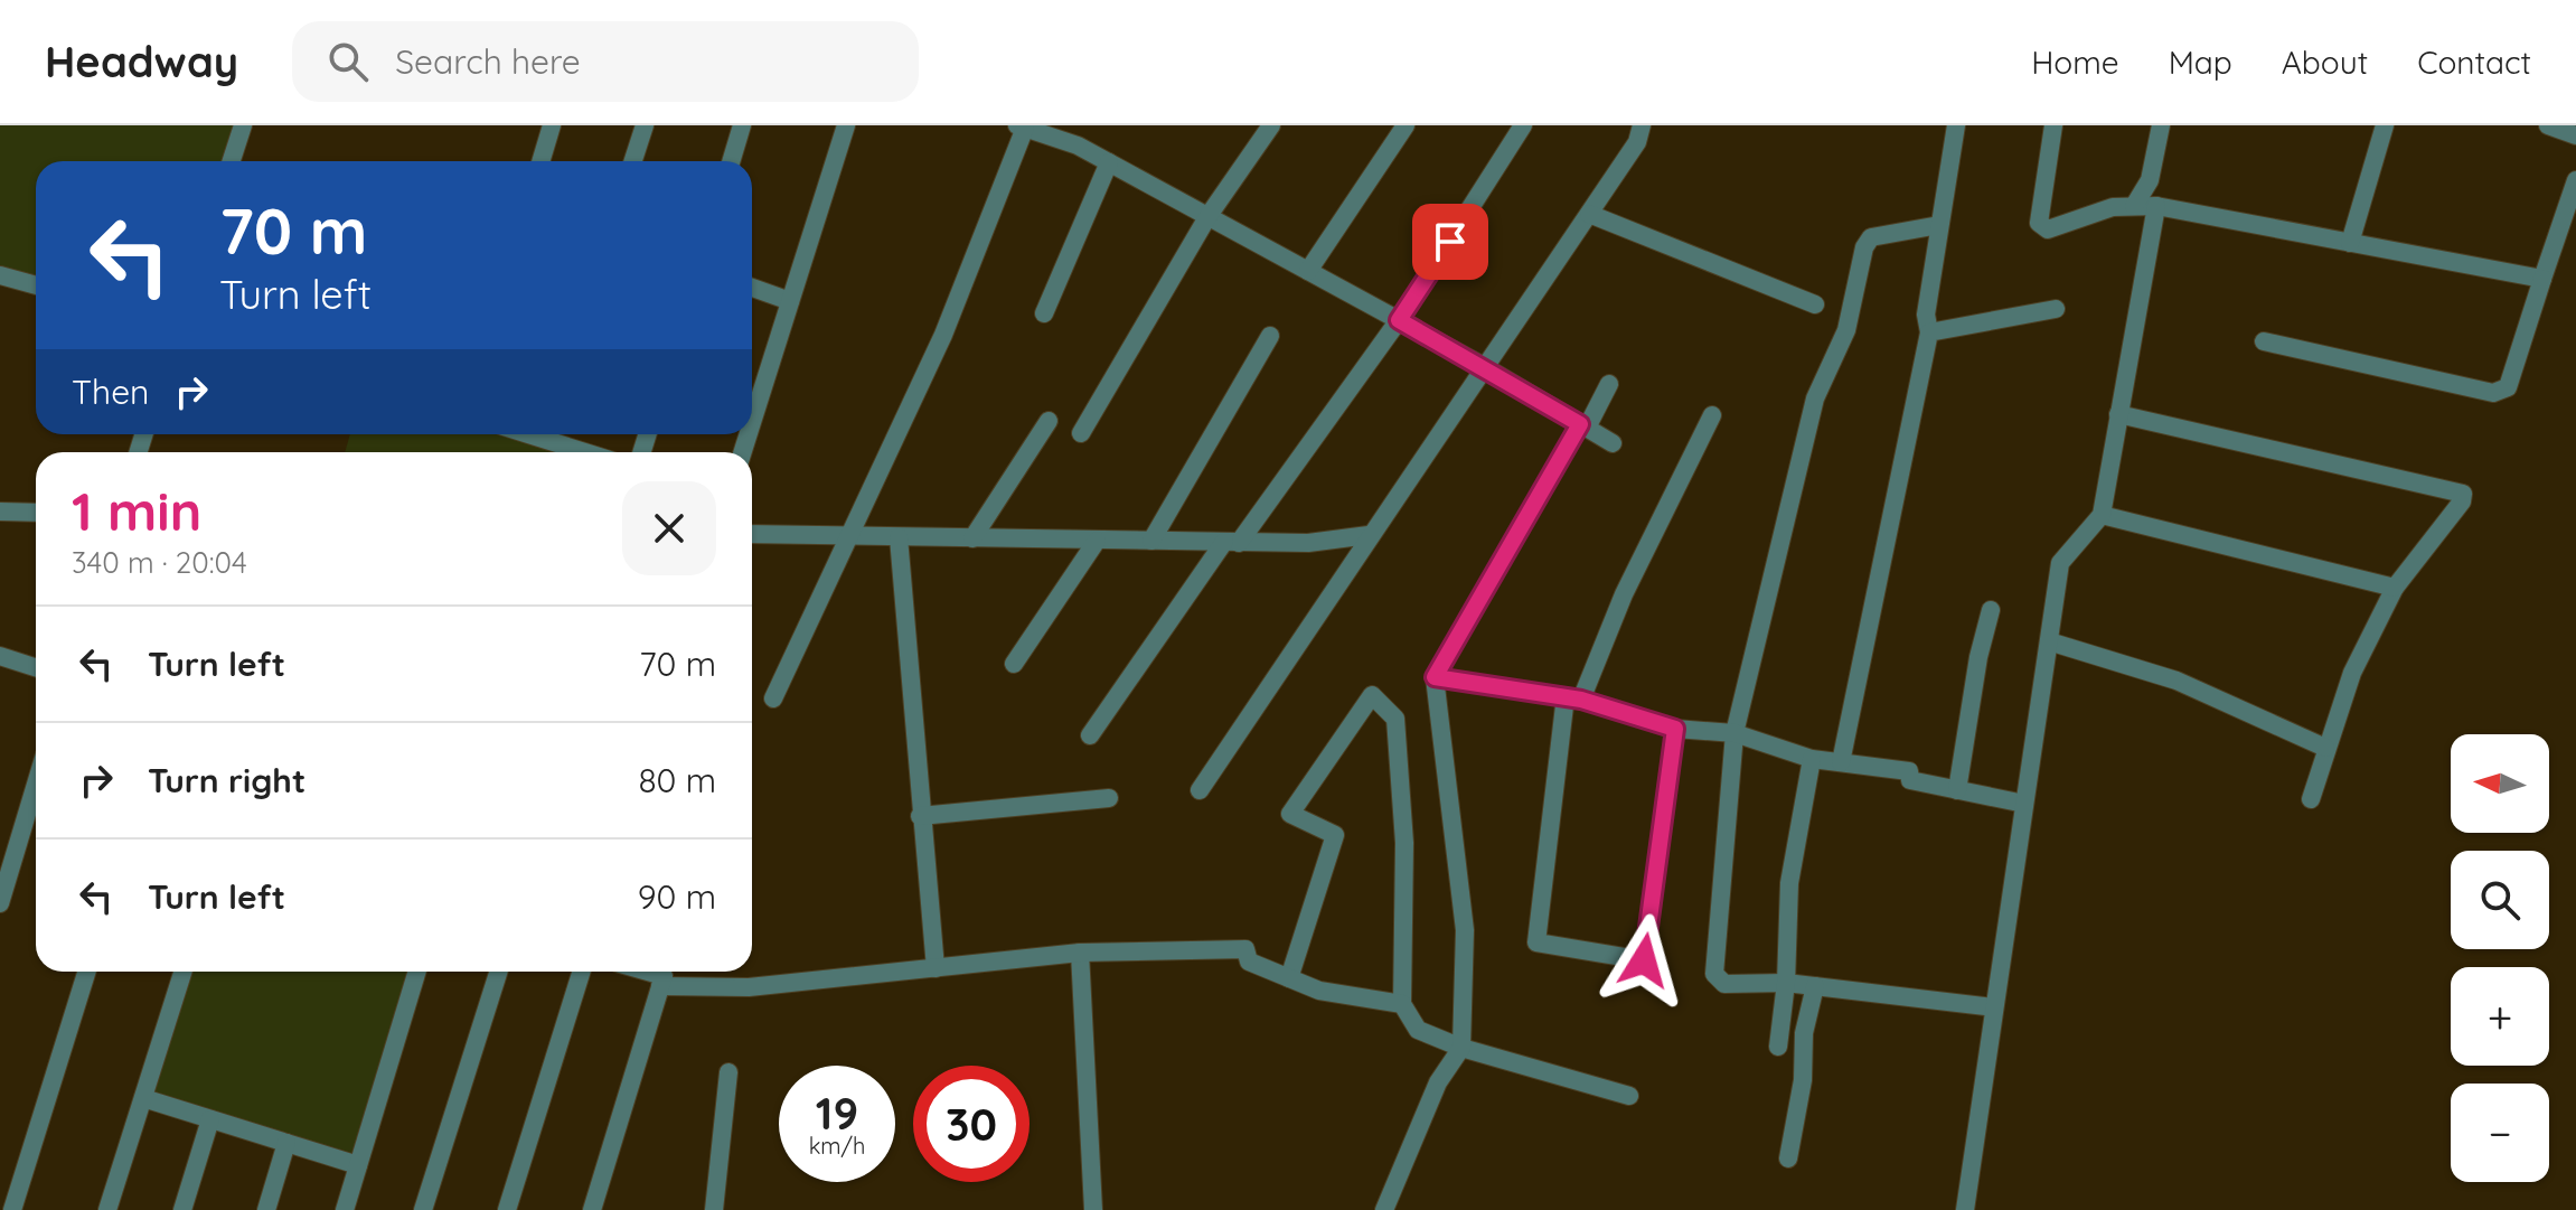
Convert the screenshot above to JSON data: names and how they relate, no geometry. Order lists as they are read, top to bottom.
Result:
{
  "north": "left",
  "page": {
    "header": "Headway",
    "search": "Search here",
    "nav": [
      "Home",
      "Map",
      "About",
      "Contact"
    ],
    "turn": ["70 m", "Turn left"],
    "then": "Then",
    "heading": ["1 min", "340 m · 20:04"],
    "list": [
      {
        "name": "Turn left",
        "value": "70 m"
      },
      {
        "name": "Turn right",
        "value": "80 m"
      },
      {
        "name": "Turn left",
        "value": "90 m"
      }
    ],
    "map_buttons": ["+", "−"],
    "speed": "19 km/h",
    "limit": "30"
  }
}
